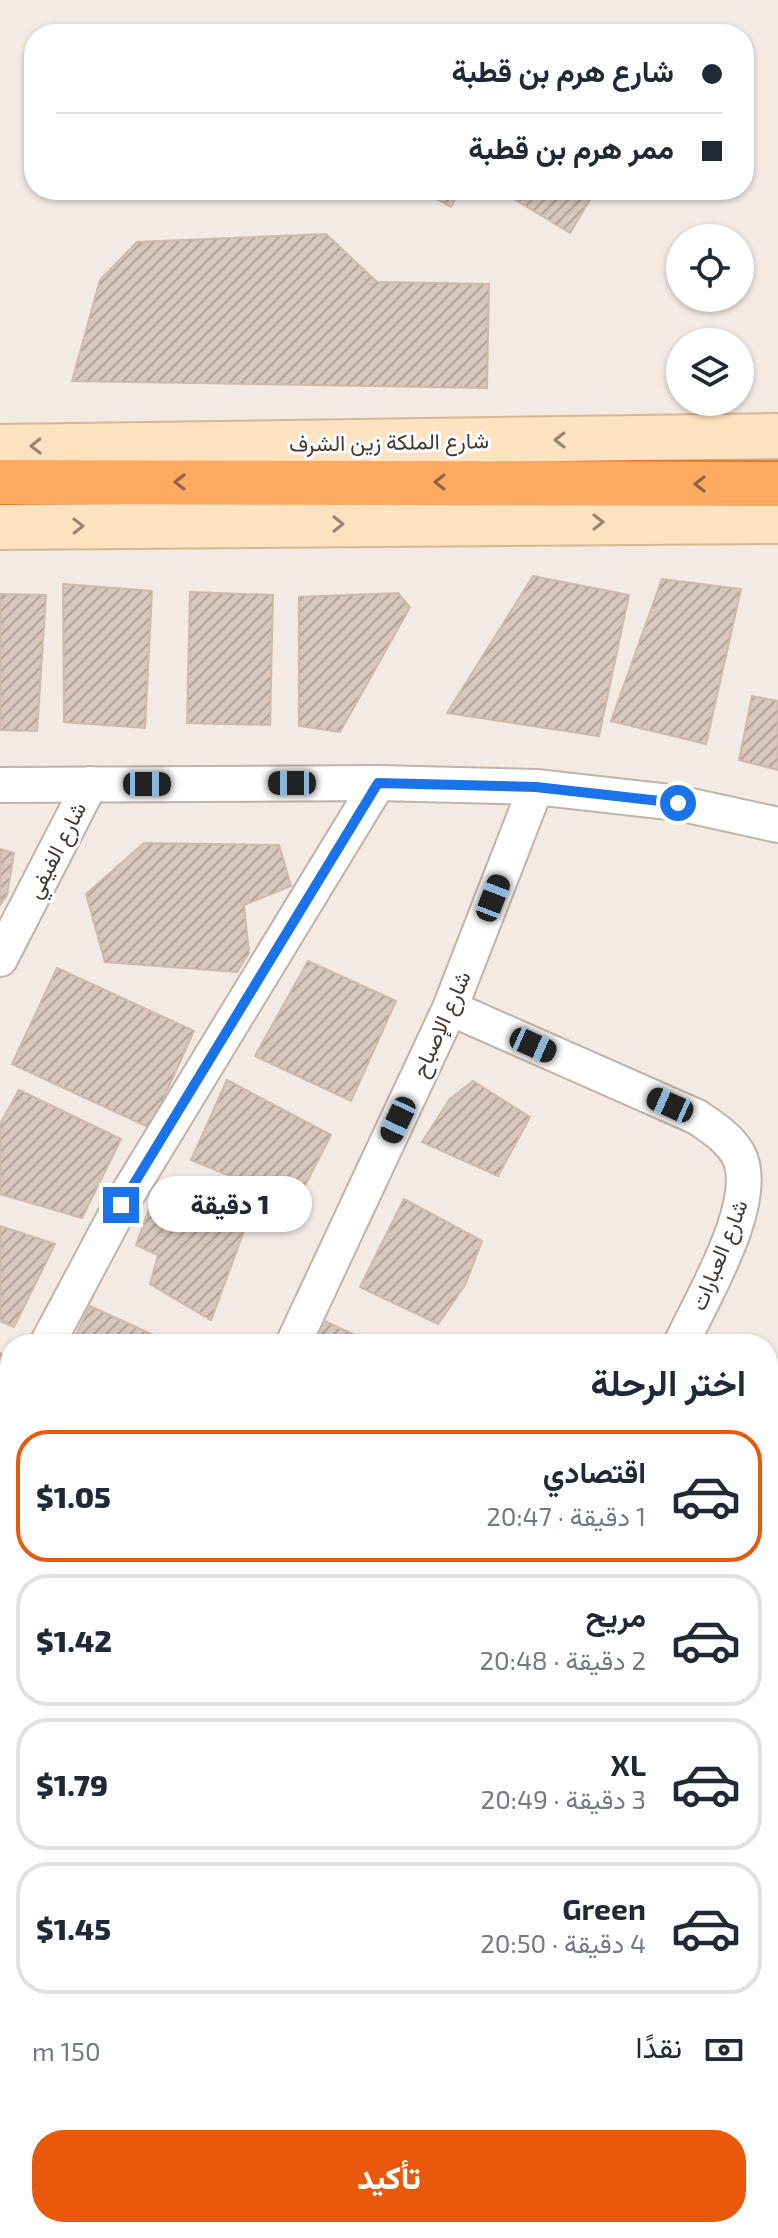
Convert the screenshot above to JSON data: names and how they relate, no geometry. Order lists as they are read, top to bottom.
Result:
{
  "streets": {
    "main road": ["شارع الملكة زين الشرف"],
    "street": ["شارع الفيفي", "شارع الإصباح", "شارع العبارات"]
  },
  "crossings": [
    ["شارع الإصباح", "شارع العبارات"]
  ],
  "page": {
    "banner": ["شارع هرم بن قطبة", "ممر هرم بن قطبة"],
    "bubble": "1 دقيقة",
    "heading": "اختر الرحلة",
    "list": [
      {
        "name": "اقتصادي",
        "note": "1 دقيقة · 20:47",
        "value": "$1.05"
      },
      {
        "name": "مريح",
        "note": "2 دقيقة · 20:48",
        "value": "$1.42"
      },
      {
        "name": "XL",
        "note": "3 دقيقة · 20:49",
        "value": "$1.79"
      },
      {
        "name": "Green",
        "note": "4 دقيقة · 20:50",
        "value": "$1.45"
      }
    ],
    "pay": ["نقدًا", "150 m"],
    "buttons": "تأكيد"
  }
}
